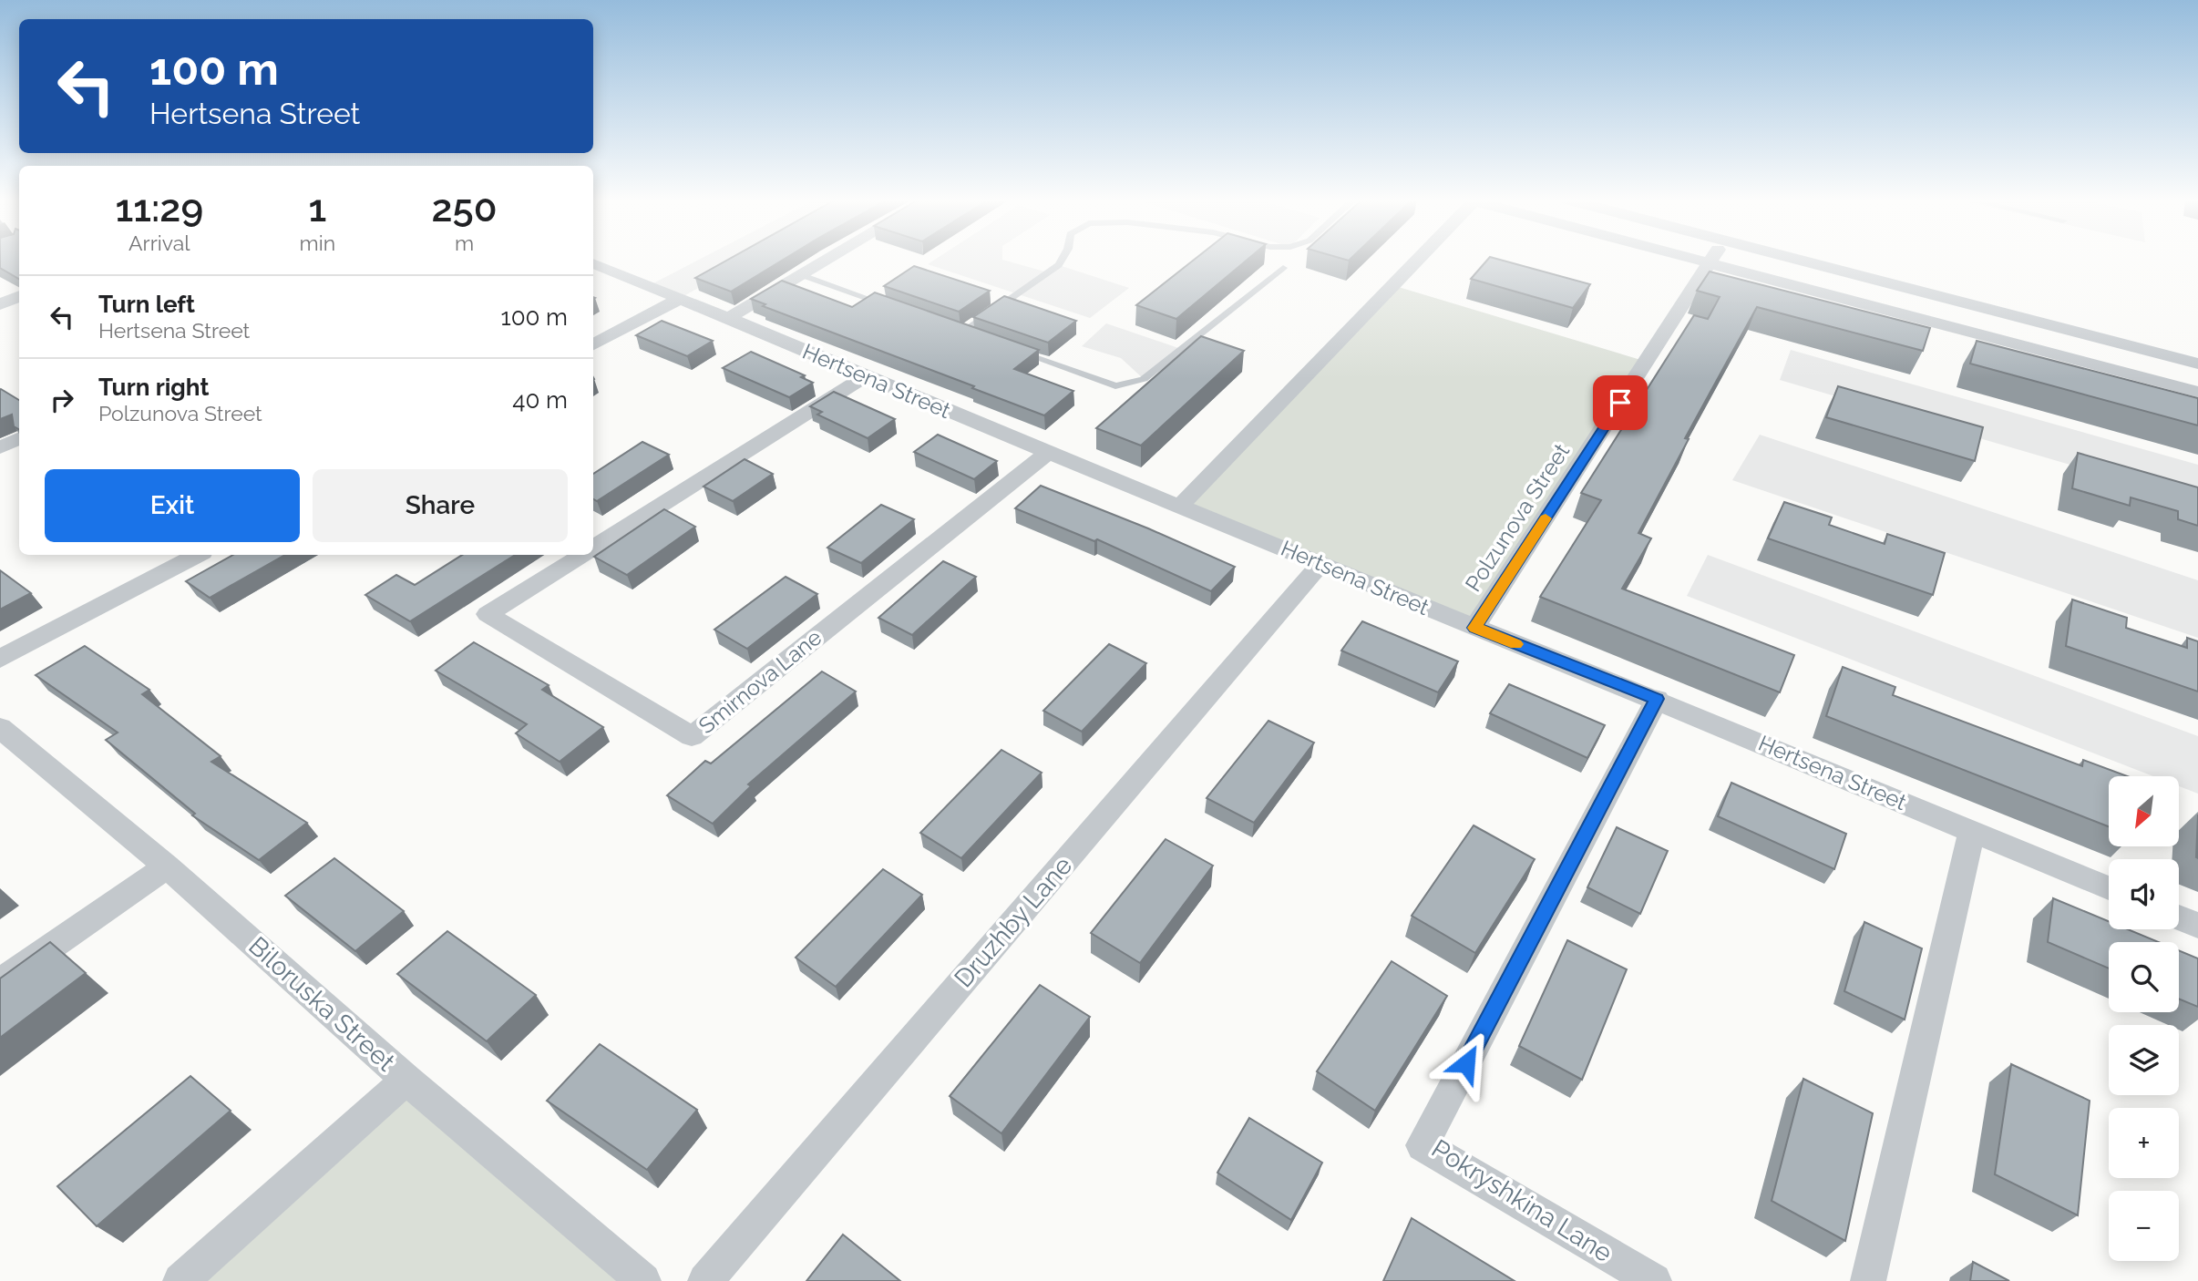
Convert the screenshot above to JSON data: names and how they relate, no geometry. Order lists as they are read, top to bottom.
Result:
{
  "streets": {
    "street": [
      "Hertsena Street",
      "Polzunova Street",
      "Smirnova Lane",
      "Druzhby Lane",
      "Biloruska Street",
      "Pokryshkina Lane"
    ]
  },
  "crossings": [
    ["Hertsena Street", "Polzunova Street"],
    ["Hertsena Street", "Smirnova Lane"],
    ["Hertsena Street", "Druzhby Lane"],
    ["Hertsena Street", "Pokryshkina Lane"]
  ],
  "north": "bottom left",
  "page": {
    "turn": ["100 m", "Hertsena Street"],
    "eta": [
      "11:29",
      "Arrival",
      "1",
      "min",
      "250",
      "m"
    ],
    "list": [
      {
        "name": "Turn left",
        "note": "Hertsena Street",
        "value": "100 m"
      },
      {
        "name": "Turn right",
        "note": "Polzunova Street",
        "value": "40 m"
      }
    ],
    "buttons": ["Exit", "Share"],
    "map_buttons": ["+", "−"]
  }
}
